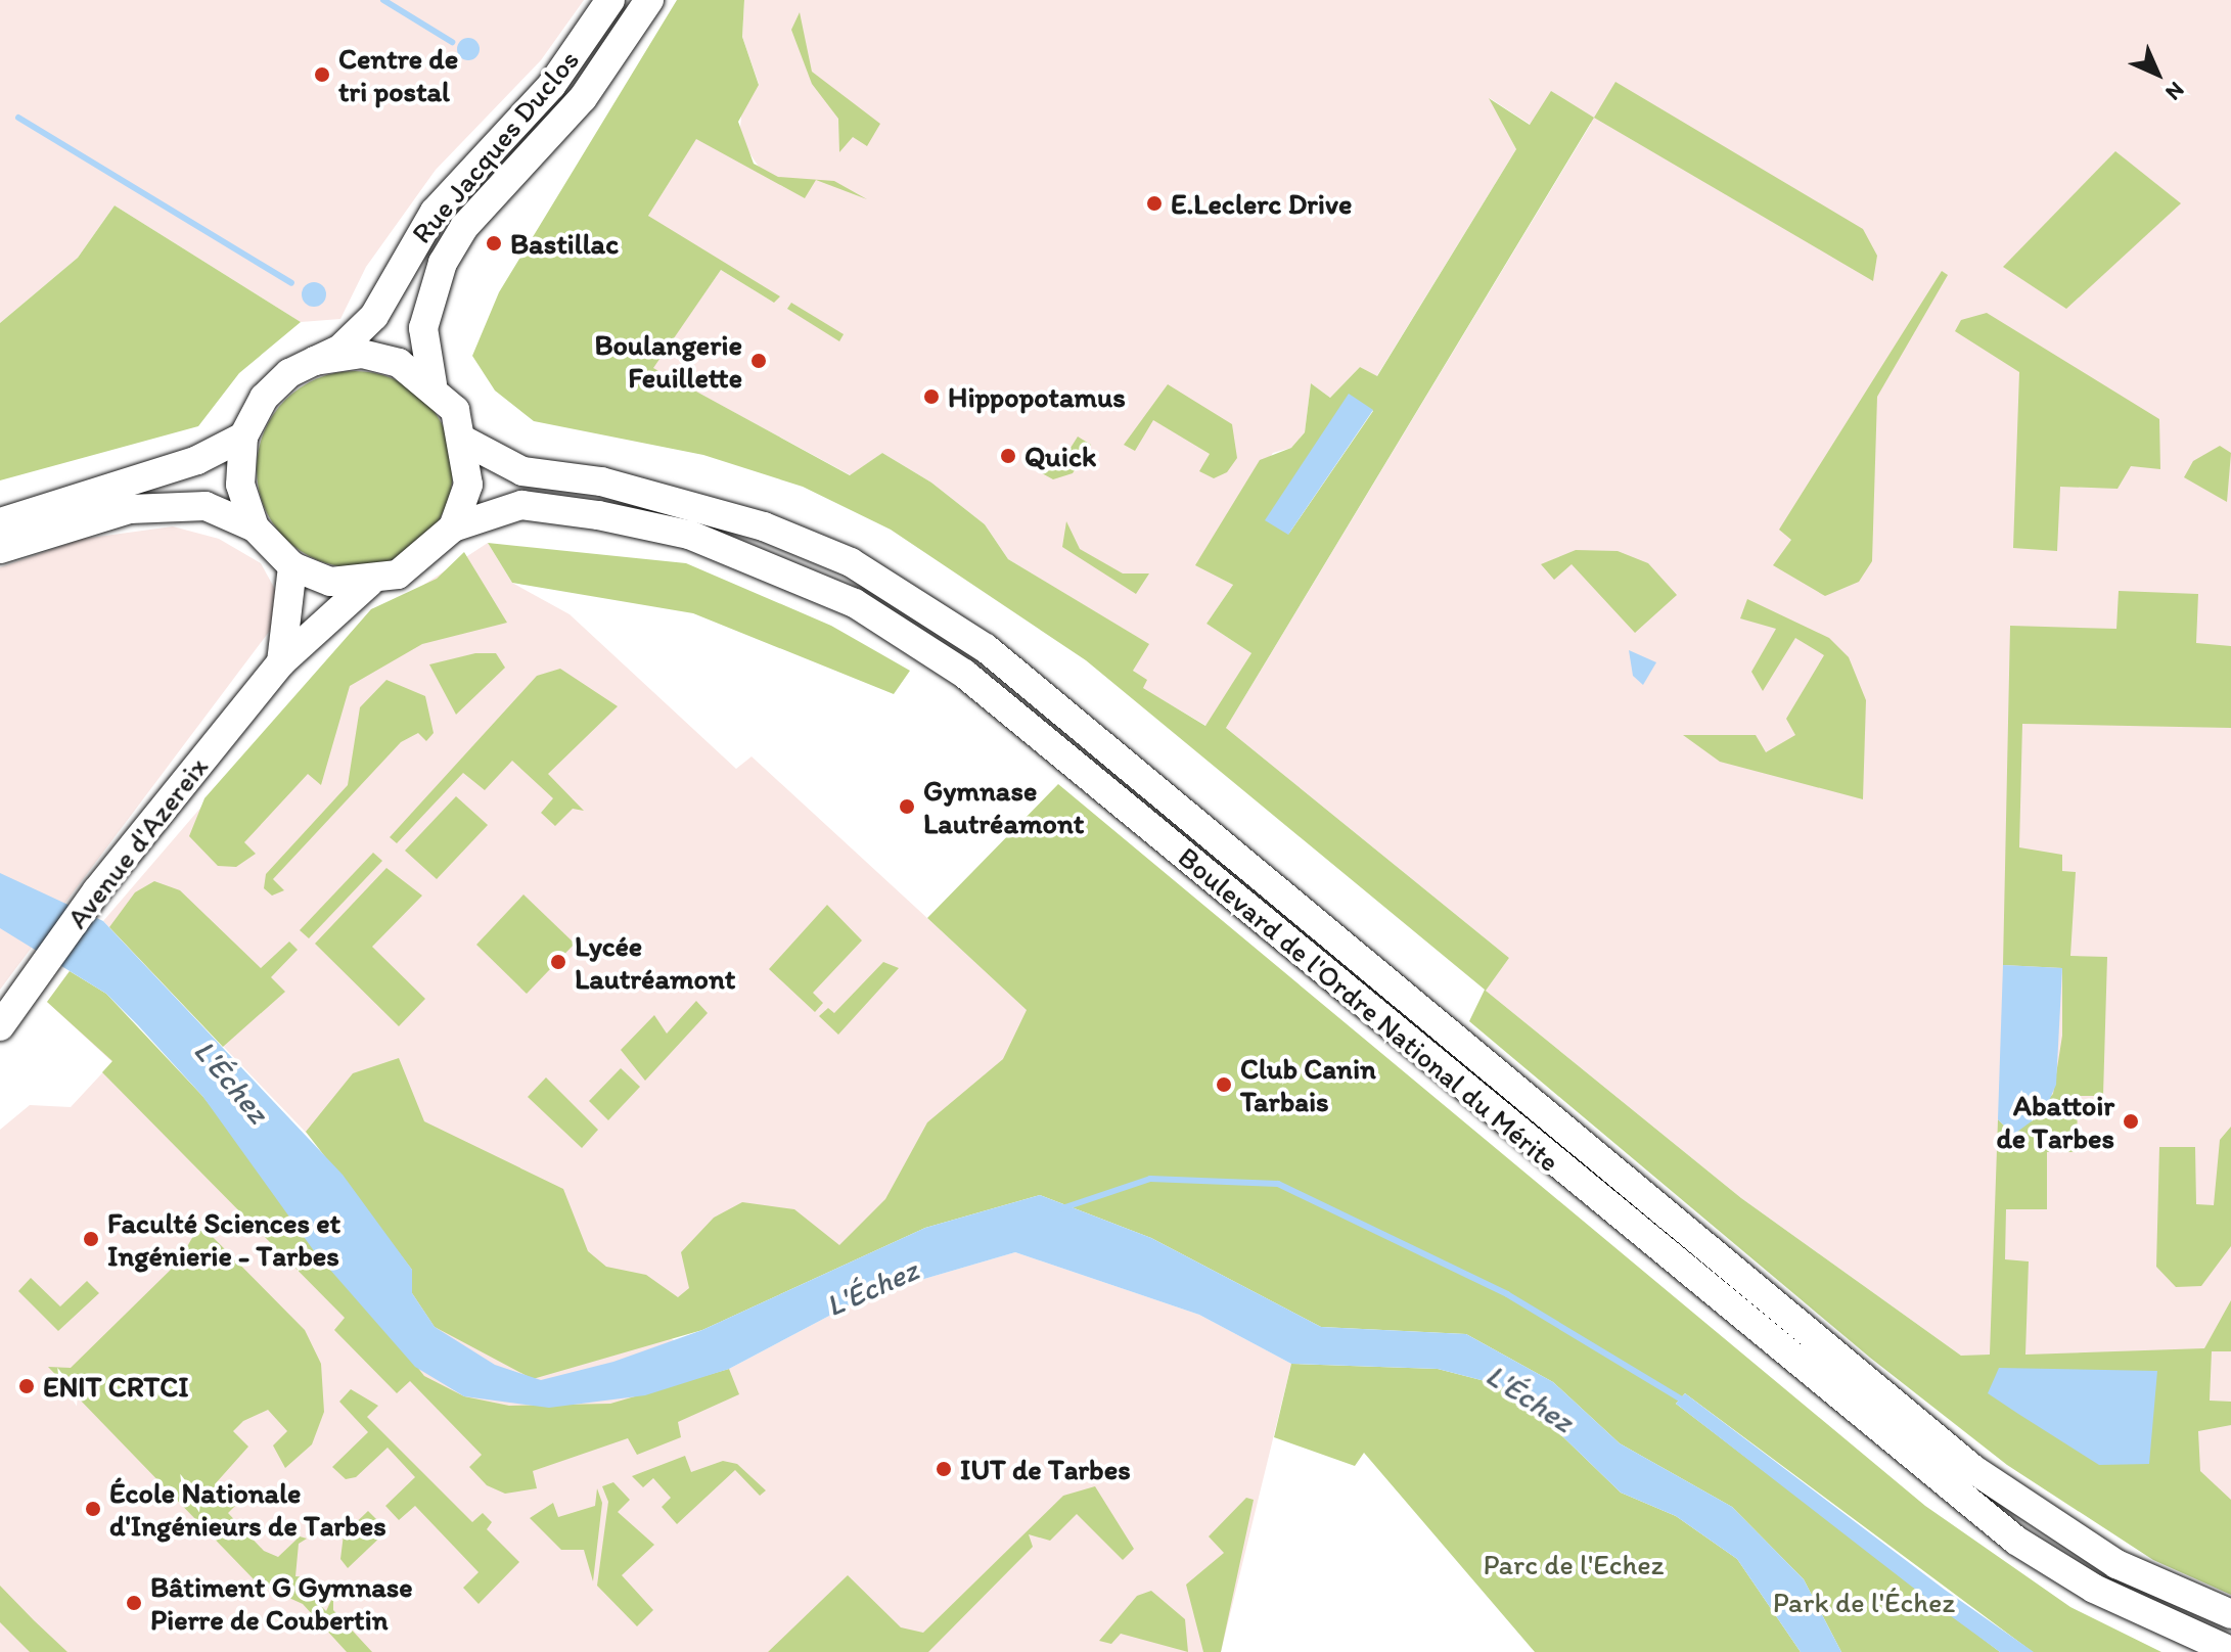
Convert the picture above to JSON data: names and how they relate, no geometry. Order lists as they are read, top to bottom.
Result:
{
  "streets": {
    "main road": ["Rue Jacques Duclos", "Avenue d'Azereix", "Boulevard de l'Ordre National du Mérite"]
  },
  "crossings": [
    ["Rue Jacques Duclos", "Avenue d'Azereix"],
    ["Rue Jacques Duclos", "Boulevard de l'Ordre National du Mérite"],
    ["Avenue d'Azereix", "Boulevard de l'Ordre National du Mérite"]
  ],
  "water": ["L'Échez"],
  "parks": ["Parc de l'Echez", "Park de l'Échez"],
  "places": [
    "Centre de tri postal",
    "E.Leclerc Drive",
    "Bastillac",
    "Boulangerie Feuillette",
    "Hippopotamus",
    "Quick",
    "Gymnase Lautréamont",
    "Lycée Lautréamont",
    "Club Canin Tarbais",
    "Abattoir de Tarbes",
    "Faculté Sciences et Ingénierie - Tarbes",
    "ENIT CRTCI",
    "IUT de Tarbes",
    "École Nationale d'Ingénieurs de Tarbes",
    "Bâtiment G Gymnase Pierre de Coubertin"
  ],
  "north": "bottom right"
}
